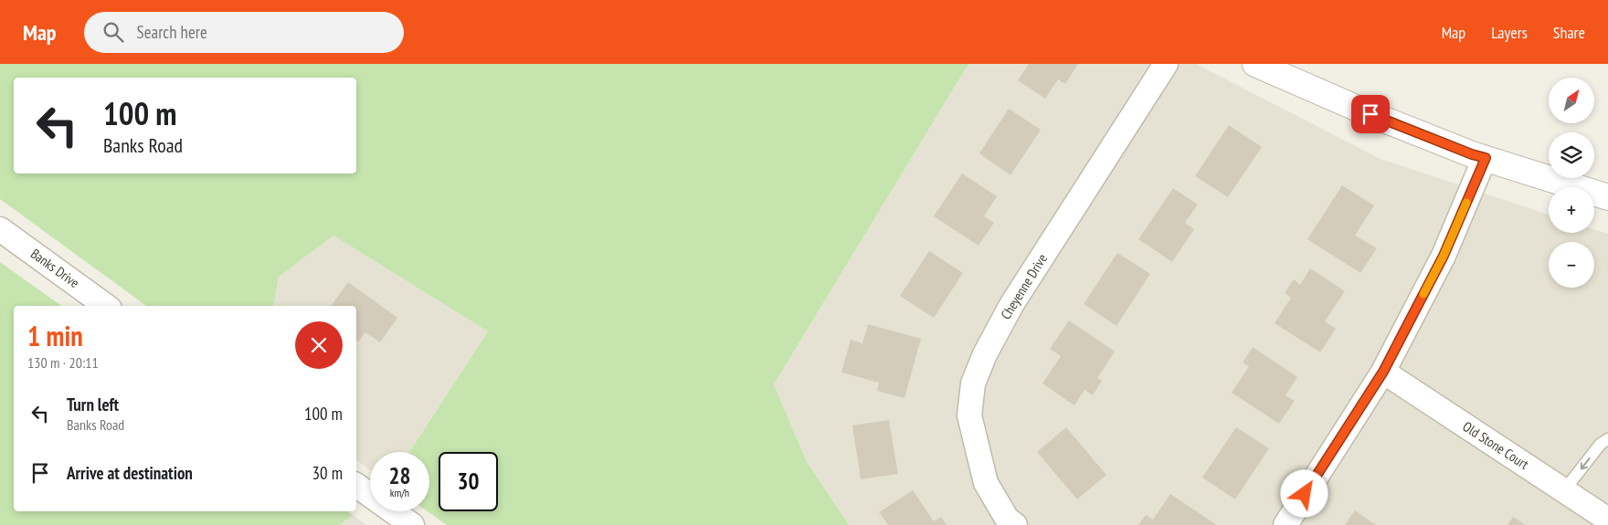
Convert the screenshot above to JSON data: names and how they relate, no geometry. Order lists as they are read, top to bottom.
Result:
{
  "streets": {
    "street": ["Banks Drive", "Cheyenne Drive", "Old Stone Court"]
  },
  "north": "top right",
  "page": {
    "header": "Map",
    "search": "Search here",
    "nav": ["Map", "Layers", "Share"],
    "map_buttons": ["+", "−"],
    "turn": ["100 m", "Banks Road"],
    "heading": ["1 min", "130 m · 20:11"],
    "list": [
      {
        "name": "Turn left",
        "note": "Banks Road",
        "value": "100 m"
      },
      {
        "name": "Arrive at destination",
        "value": "30 m"
      }
    ],
    "speed": "28 km/h",
    "limit": "30"
  }
}
